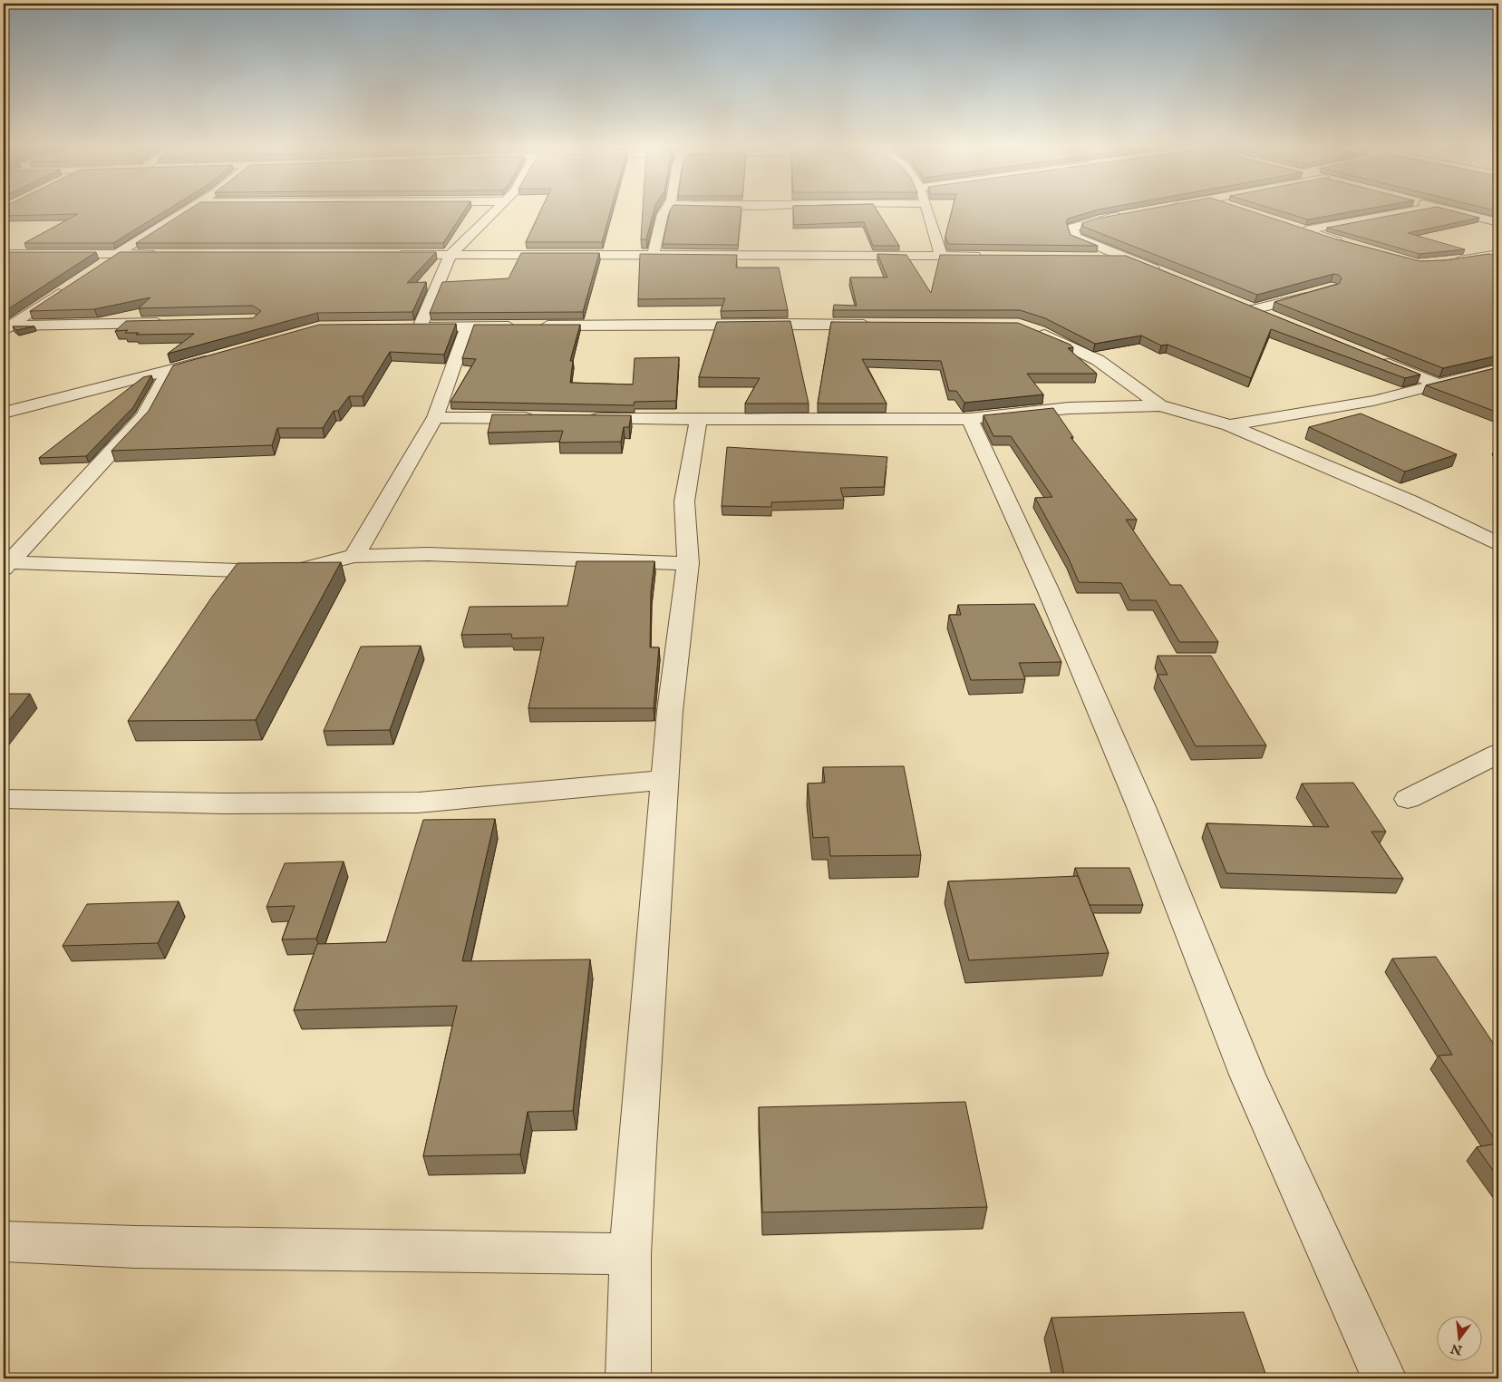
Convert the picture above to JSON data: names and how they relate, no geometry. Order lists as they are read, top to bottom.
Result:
{
  "north": "bottom"
}
